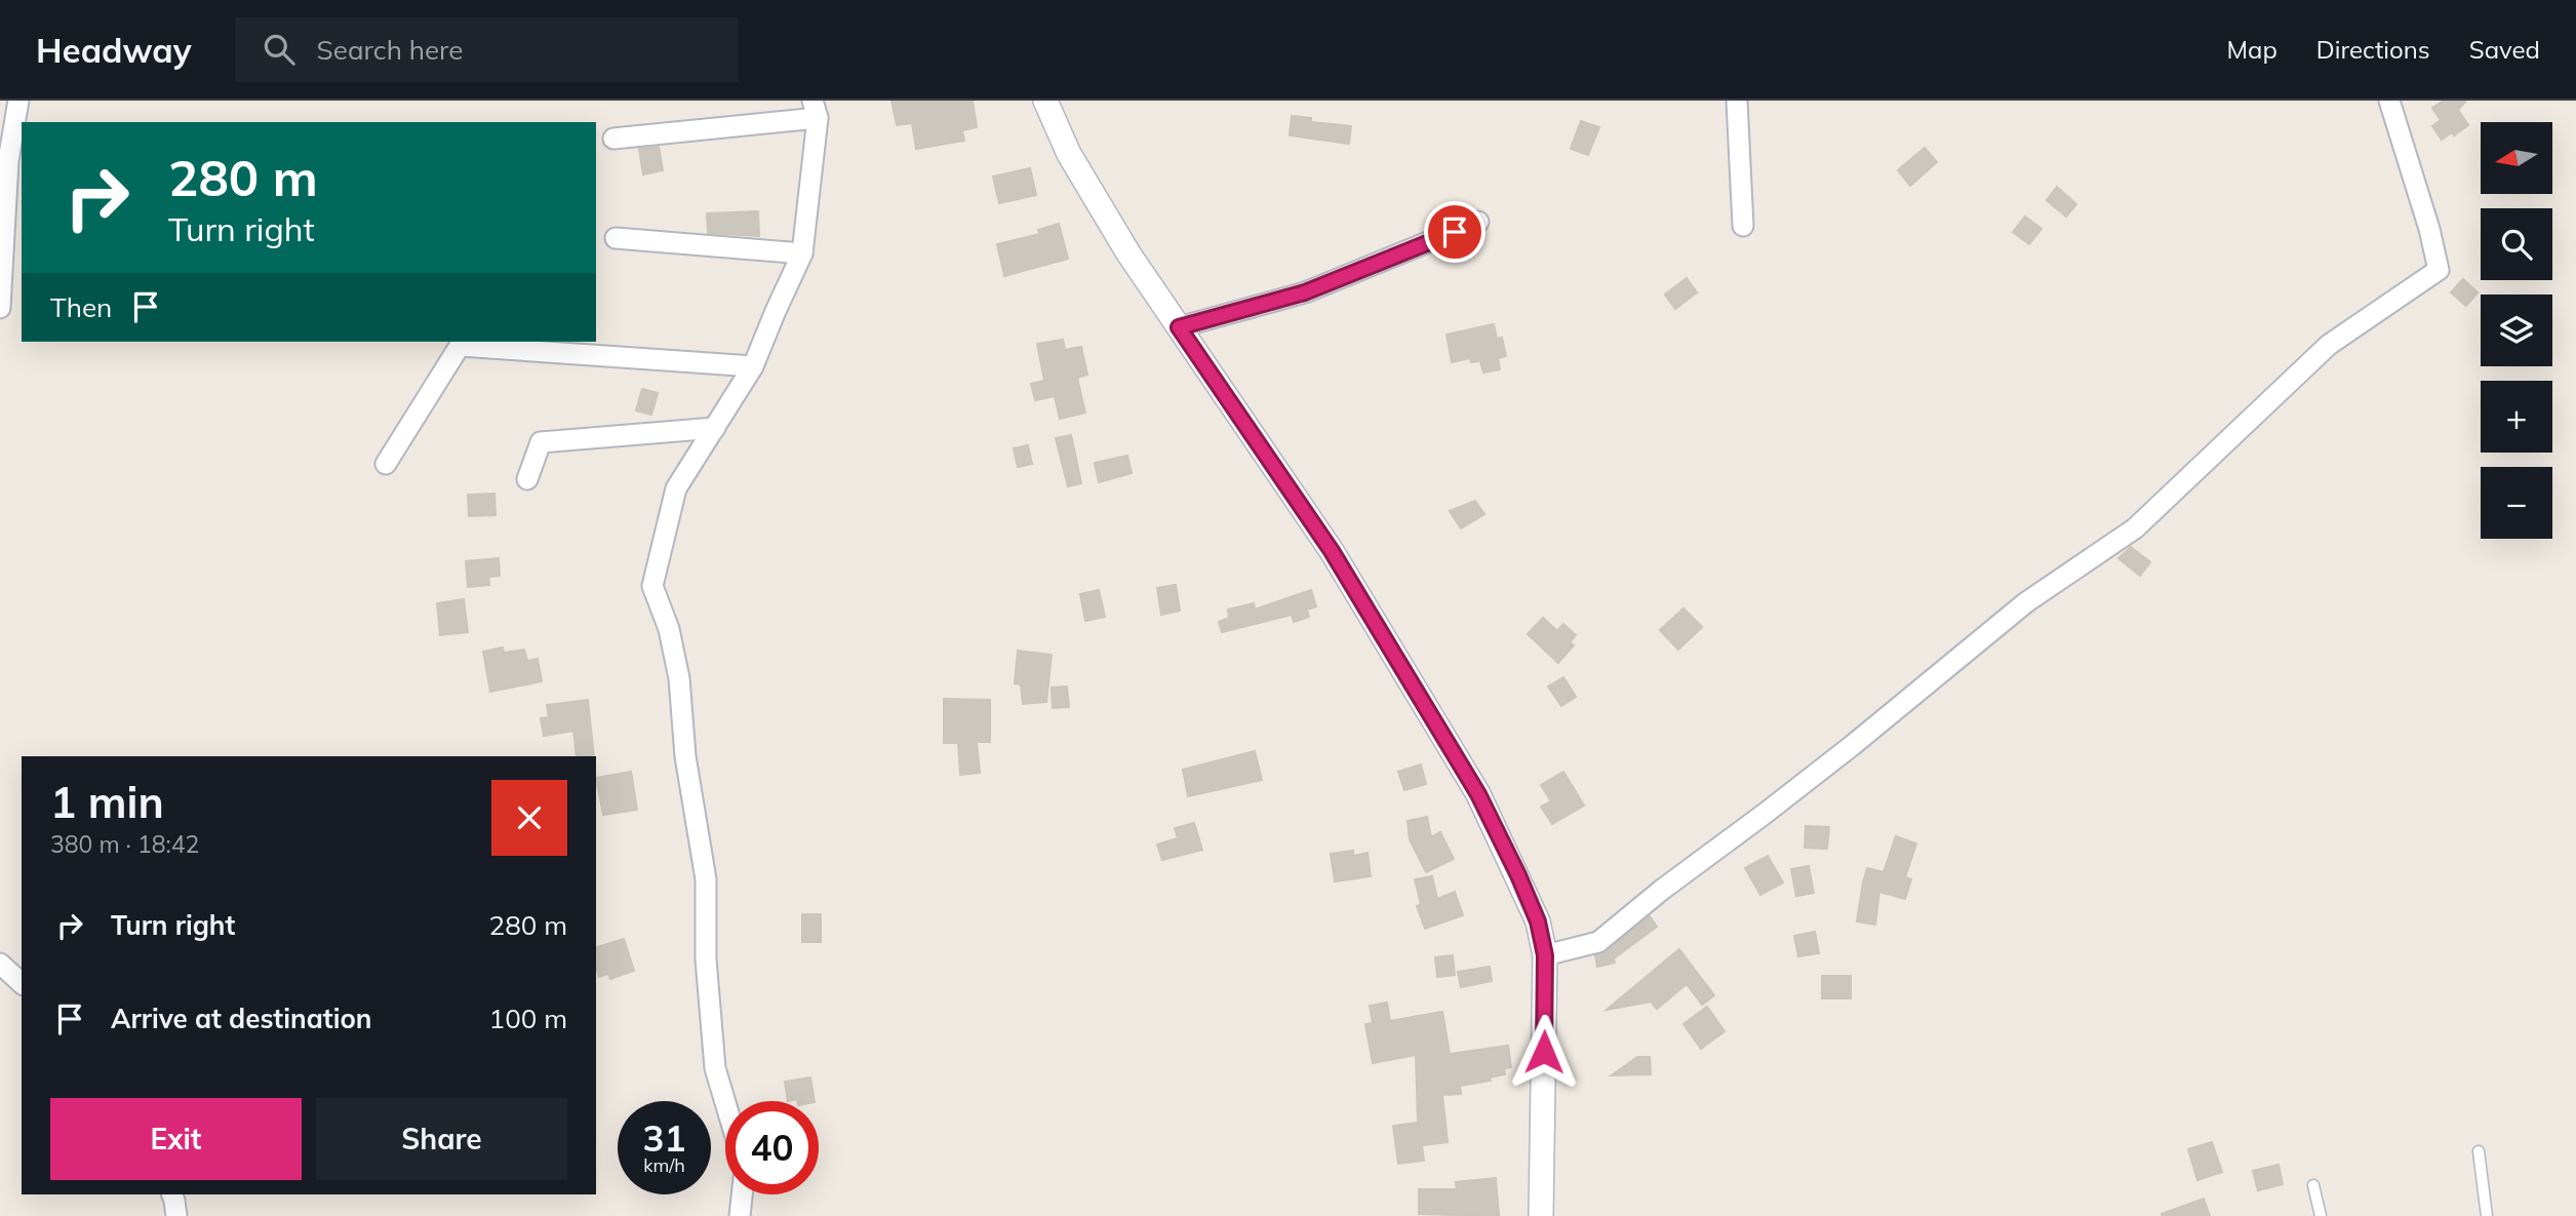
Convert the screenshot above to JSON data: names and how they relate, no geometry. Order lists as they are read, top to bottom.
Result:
{
  "north": "left",
  "page": {
    "header": "Headway",
    "search": "Search here",
    "nav": ["Map", "Directions", "Saved"],
    "map_buttons": ["+", "−"],
    "turn": ["280 m", "Turn right"],
    "then": "Then",
    "heading": ["1 min", "380 m · 18:42"],
    "list": [
      {
        "name": "Turn right",
        "value": "280 m"
      },
      {
        "name": "Arrive at destination",
        "value": "100 m"
      }
    ],
    "buttons": ["Exit", "Share"],
    "speed": "31 km/h",
    "limit": "40"
  }
}
